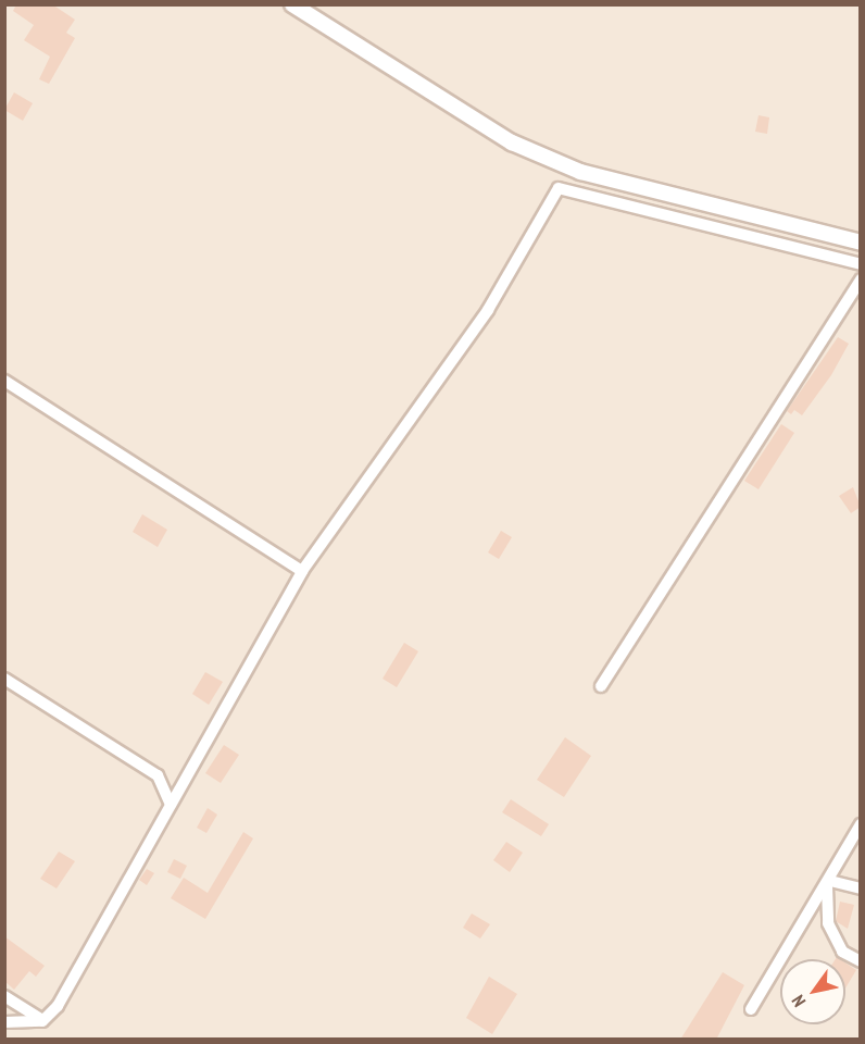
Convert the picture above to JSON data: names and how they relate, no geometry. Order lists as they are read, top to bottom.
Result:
{
  "north": "bottom left"
}
